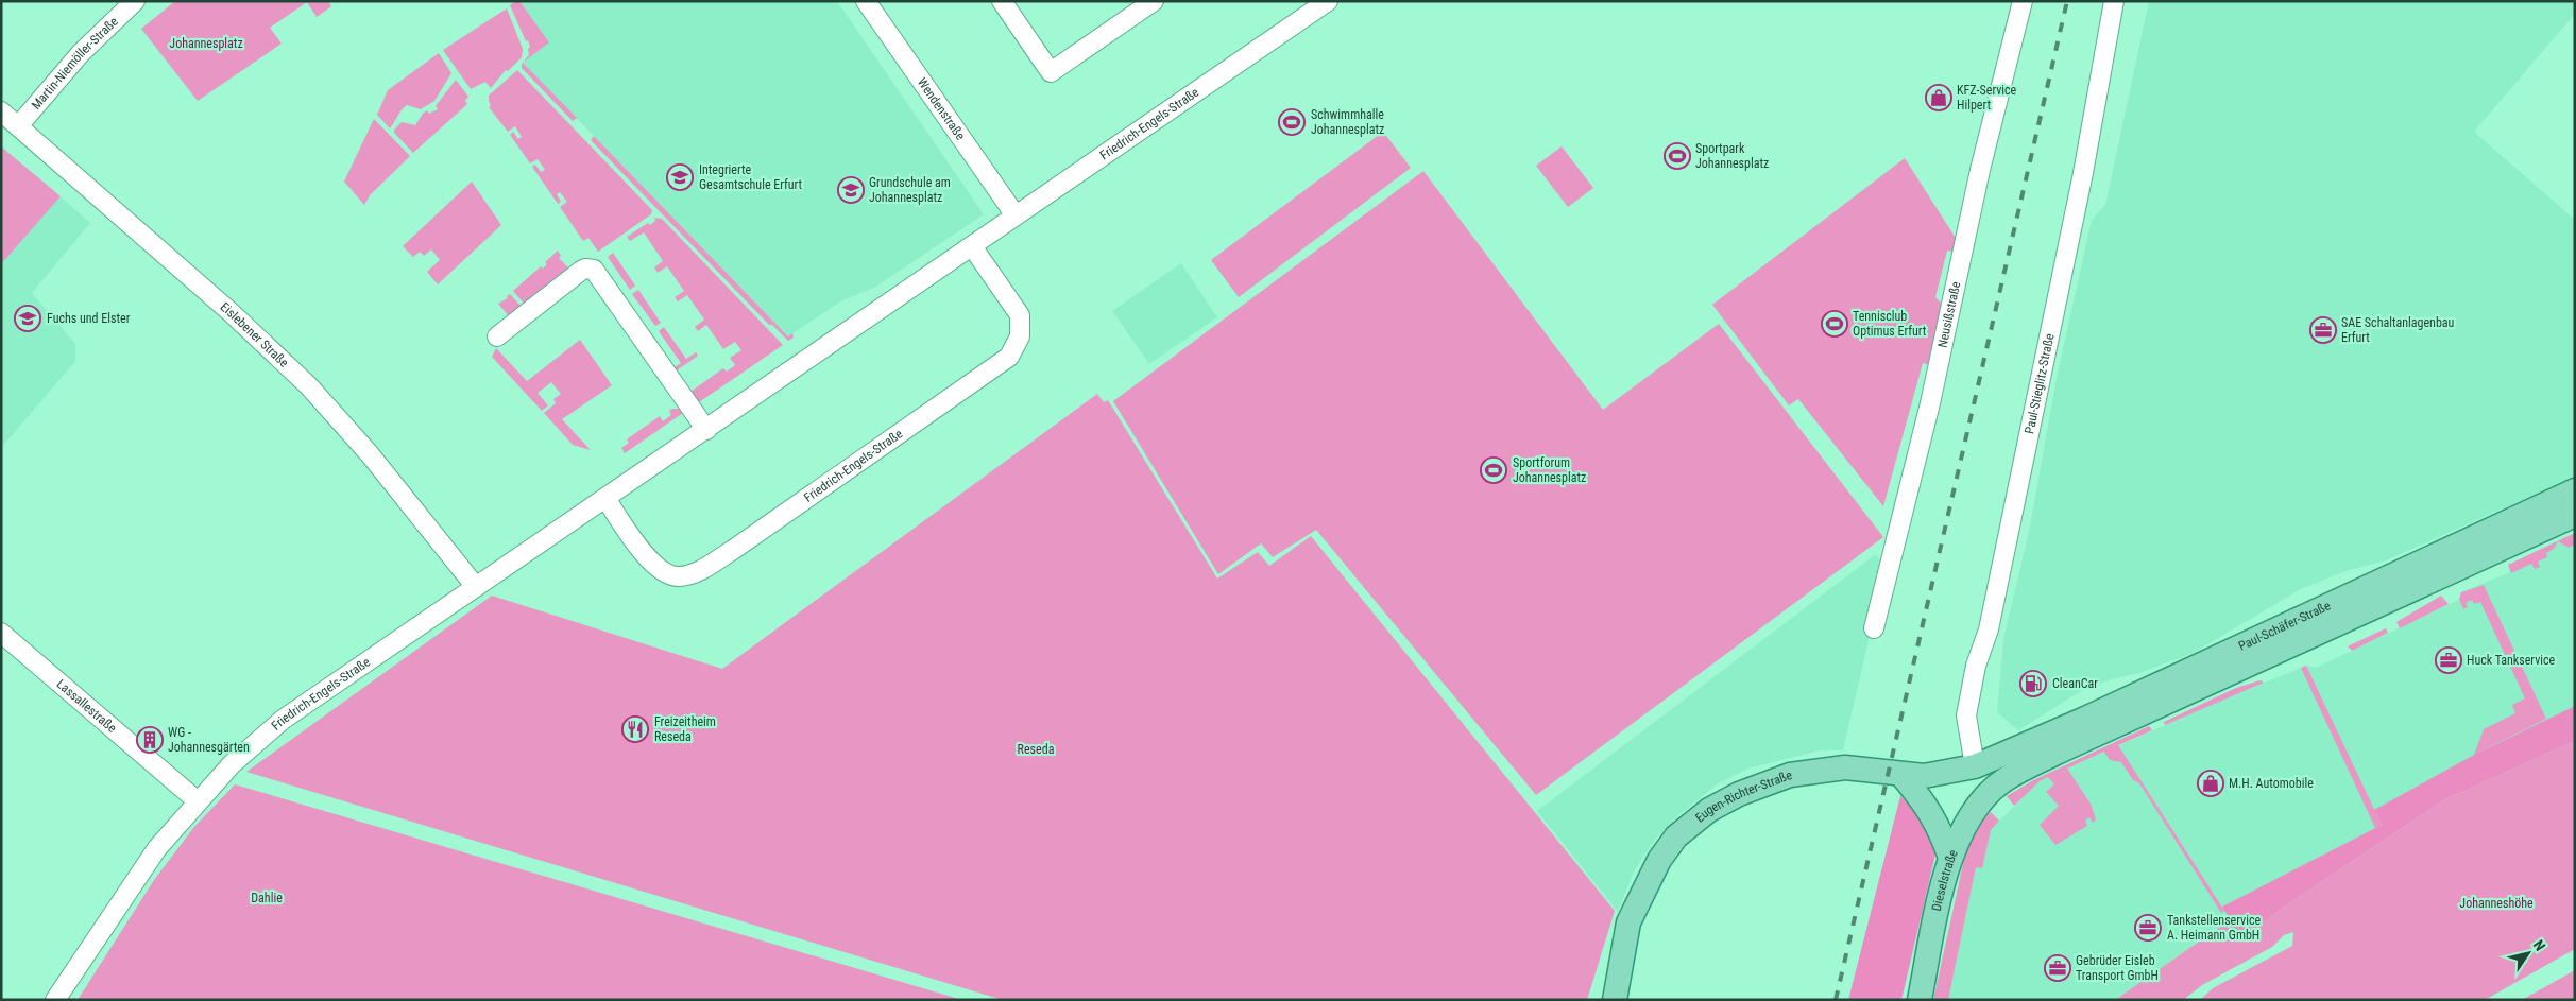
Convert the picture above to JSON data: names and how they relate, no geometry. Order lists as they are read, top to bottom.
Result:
{
  "streets": {
    "main road": ["Paul-Schäfer-Straße", "Eugen-Richter-Straße", "Dieselstraße"],
    "street": [
      "Martin-Niemöller-Straße",
      "Wendenstraße",
      "Friedrich-Engels-Straße",
      "Neusißstraße",
      "Eislebener Straße",
      "Paul-Stieglitz-Straße",
      "Lassallestraße"
    ]
  },
  "crossings": [
    ["Martin-Niemöller-Straße", "Eislebener Straße"],
    ["Wendenstraße", "Friedrich-Engels-Straße"],
    ["Friedrich-Engels-Straße", "Eislebener Straße"],
    ["Friedrich-Engels-Straße", "Lassallestraße"],
    ["Paul-Stieglitz-Straße", "Paul-Schäfer-Straße"],
    ["Paul-Stieglitz-Straße", "Eugen-Richter-Straße"],
    ["Paul-Stieglitz-Straße", "Dieselstraße"],
    ["Paul-Schäfer-Straße", "Eugen-Richter-Straße"],
    ["Paul-Schäfer-Straße", "Dieselstraße"],
    ["Eugen-Richter-Straße", "Dieselstraße"]
  ],
  "parks": [
    "Johannesplatz",
    "Reseda",
    "Dahlie",
    "Johanneshöhe"
  ],
  "places": {
    "shop": ["KFZ-Service Hilpert", "M.H. Automobile"],
    "sports": [
      "Schwimmhalle Johannesplatz",
      "Sportpark Johannesplatz",
      "Tennisclub Optimus Erfurt",
      "Sportforum Johannesplatz"
    ],
    "school or university": ["Integrierte Gesamtschule Erfurt", "Grundschule am Johannesplatz", "Fuchs und Elster"],
    "office": [
      "SAE Schaltanlagenbau Erfurt",
      "Huck Tankservice",
      "Tankstellenservice A. Heimann GmbH",
      "Gebrüder Eisleb Transport GmbH"
    ],
    "fuel station": ["CleanCar"],
    "restaurant": ["Freizeitheim Reseda"],
    "building": ["WG - Johannesgärten"]
  },
  "north": "top right"
}
